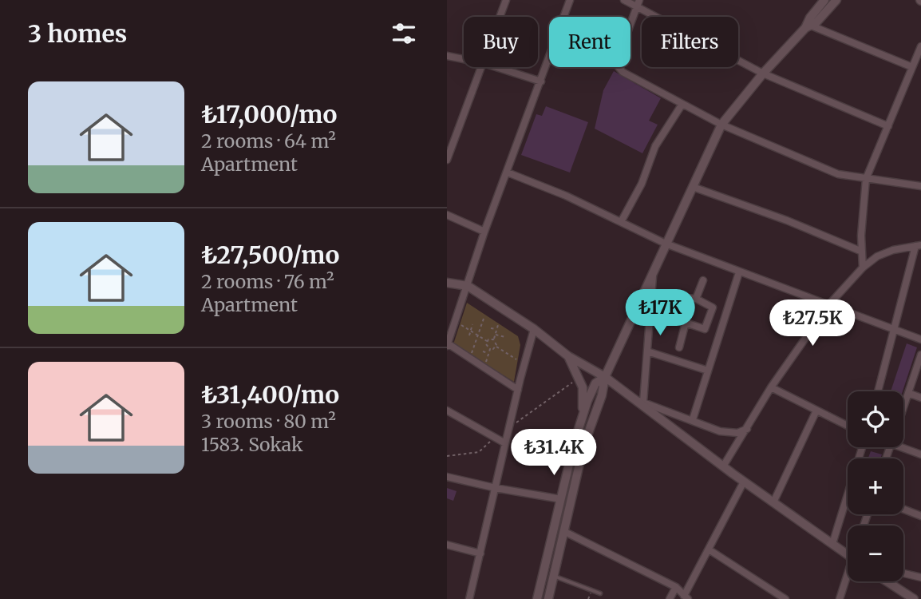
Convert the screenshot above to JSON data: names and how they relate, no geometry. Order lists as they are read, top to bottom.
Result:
{
  "page": {
    "heading": "3 homes",
    "chip": ["Buy", "Rent", "Filters"],
    "list": [
      {
        "name": "₺17,000/mo",
        "note": "2 rooms · 64 m² · Apartment"
      },
      {
        "name": "₺27,500/mo",
        "note": "2 rooms · 76 m² · Apartment"
      },
      {
        "name": "₺31,400/mo",
        "note": "3 rooms · 80 m² · 1583. Sokak"
      }
    ],
    "price": ["₺17K", "₺27.5K", "₺31.4K"],
    "map_buttons": ["+", "−"]
  }
}
